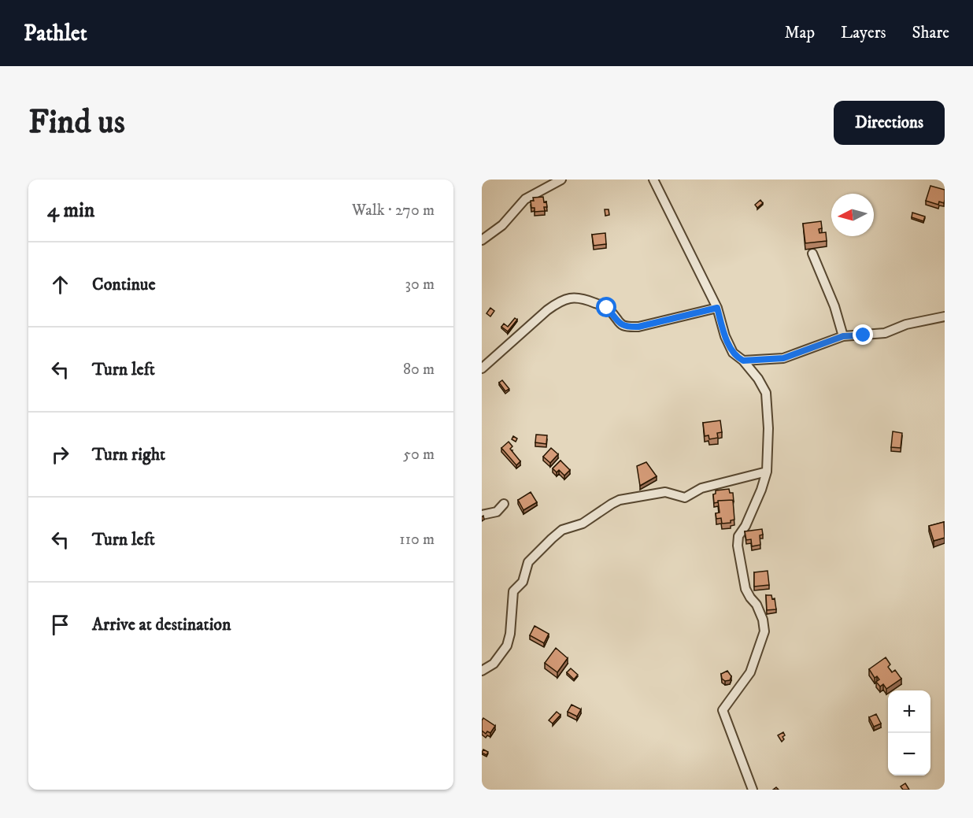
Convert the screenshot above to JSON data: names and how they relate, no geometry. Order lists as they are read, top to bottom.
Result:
{
  "north": "left",
  "page": {
    "header": "Pathlet",
    "nav": ["Map", "Layers", "Share"],
    "buttons": "Directions",
    "title": "Find us",
    "heading": ["4 min", "Walk · 270 m"],
    "list": [
      ["Continue", "30 m"],
      ["Turn left", "80 m"],
      ["Turn right", "50 m"],
      ["Turn left", "110 m"],
      "Arrive at destination"
    ],
    "map_buttons": ["+", "−"]
  }
}
